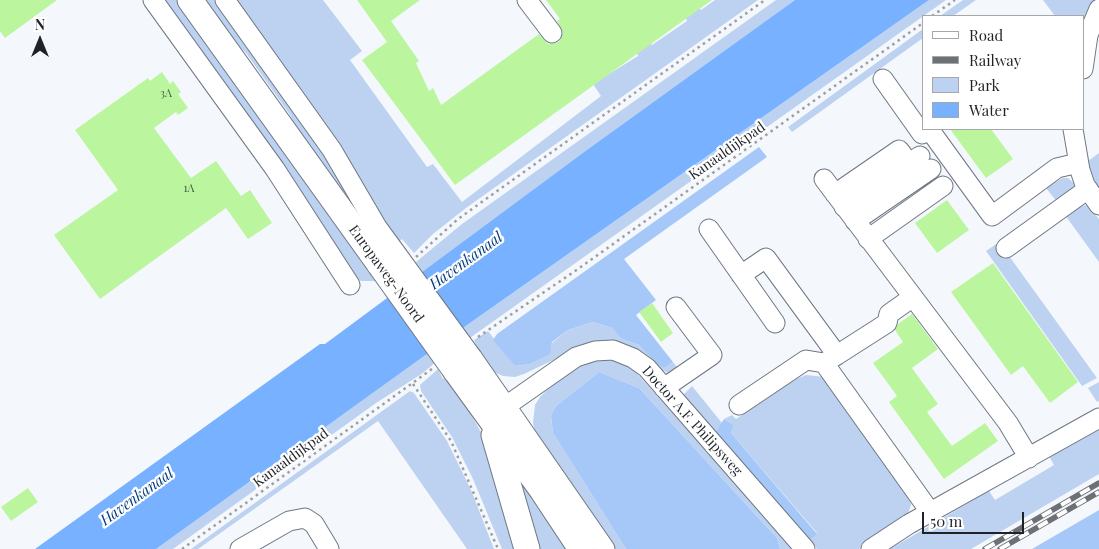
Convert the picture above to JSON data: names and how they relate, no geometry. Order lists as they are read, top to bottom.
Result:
{
  "streets": {
    "main road": ["Europaweg-Noord"],
    "street": ["Doctor A.F. Philipsweg"],
    "path": ["Kanaaldijkpad"]
  },
  "crossings": [
    ["Europaweg-Noord", "Doctor A.F. Philipsweg"]
  ],
  "water": ["Havenkanaal"],
  "house_numbers": ["3A", "1A"],
  "legend": [
    "Road",
    "Railway",
    "Park",
    "Water"
  ],
  "scale_bar": "50 m",
  "north": "top"
}
